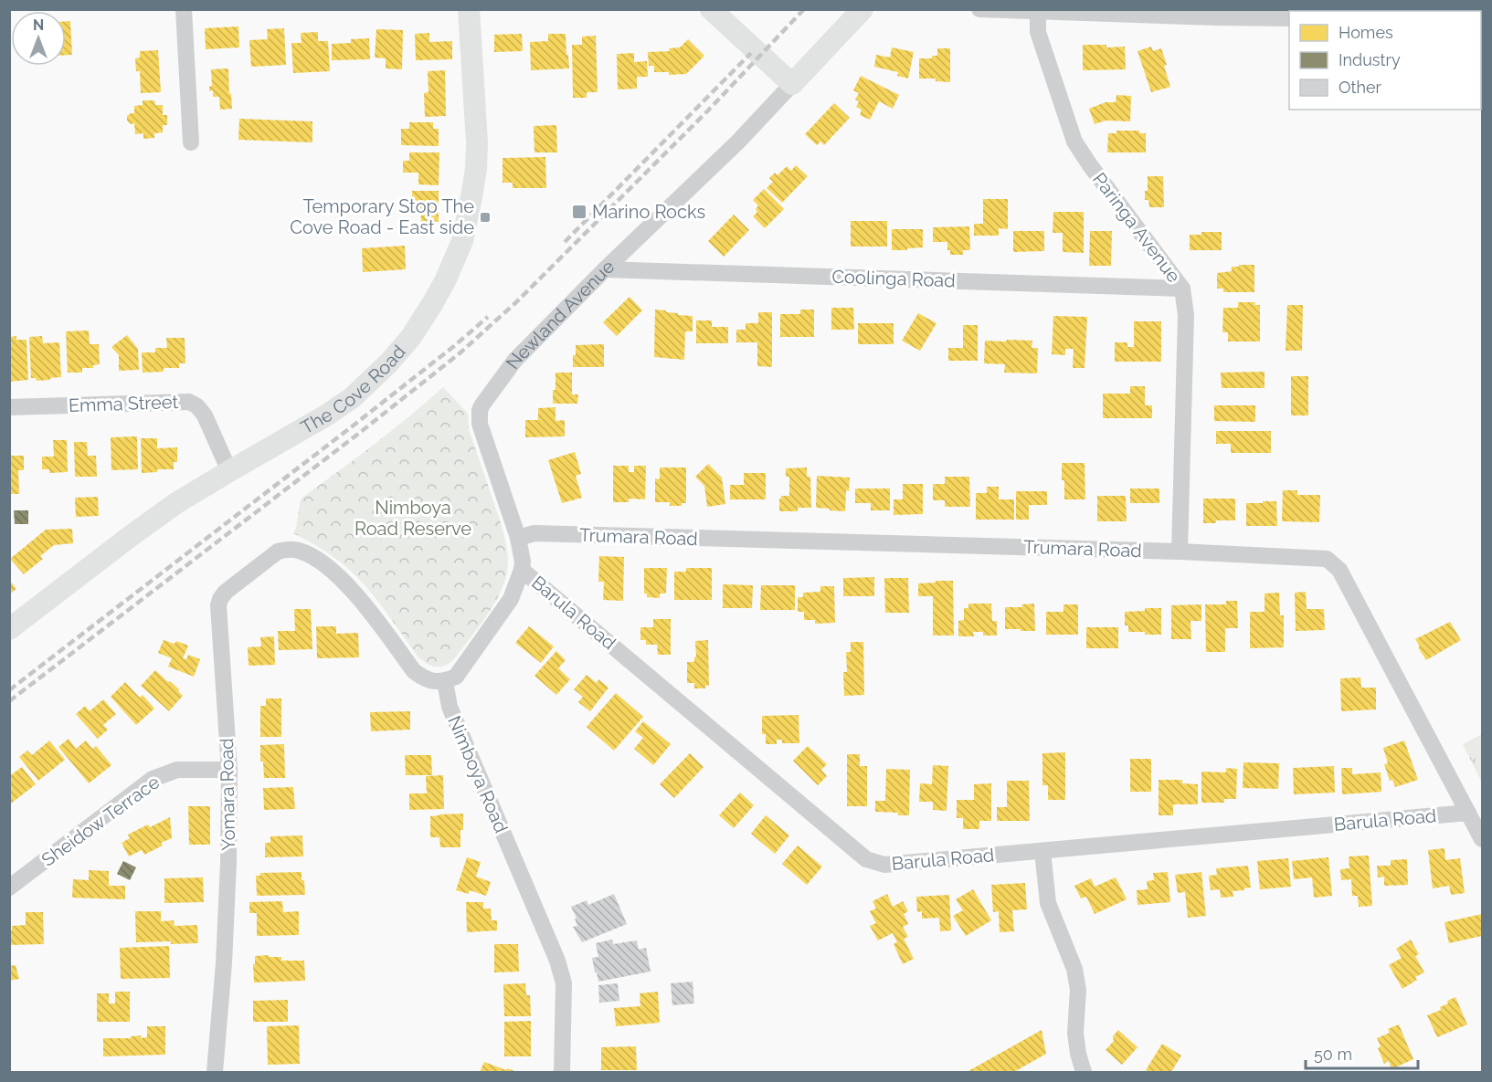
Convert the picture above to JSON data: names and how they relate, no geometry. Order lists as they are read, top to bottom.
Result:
{
  "streets": {
    "street": [
      "Paringa Avenue",
      "Coolinga Road",
      "Newland Avenue",
      "The Cove Road",
      "Emma Street",
      "Trumara Road",
      "Barula Road",
      "Nimboya Road",
      "Yomara Road",
      "Sheidow Terrace"
    ]
  },
  "crossings": [
    ["Paringa Avenue", "Coolinga Road"],
    ["Paringa Avenue", "Trumara Road"],
    ["Coolinga Road", "Newland Avenue"],
    ["Newland Avenue", "Trumara Road"],
    ["Newland Avenue", "Barula Road"],
    ["Newland Avenue", "Nimboya Road"],
    ["Newland Avenue", "Yomara Road"],
    ["The Cove Road", "Emma Street"],
    ["Trumara Road", "Barula Road"],
    ["Nimboya Road", "Yomara Road"],
    ["Yomara Road", "Sheidow Terrace"]
  ],
  "parks": ["Nimboya Road Reserve"],
  "places": {
    "transit": ["Marino Rocks", "Temporary Stop The Cove Road - East side"]
  },
  "legend": ["Homes", "Industry", "Other"],
  "scale_bar": "50 m",
  "north": "top"
}
